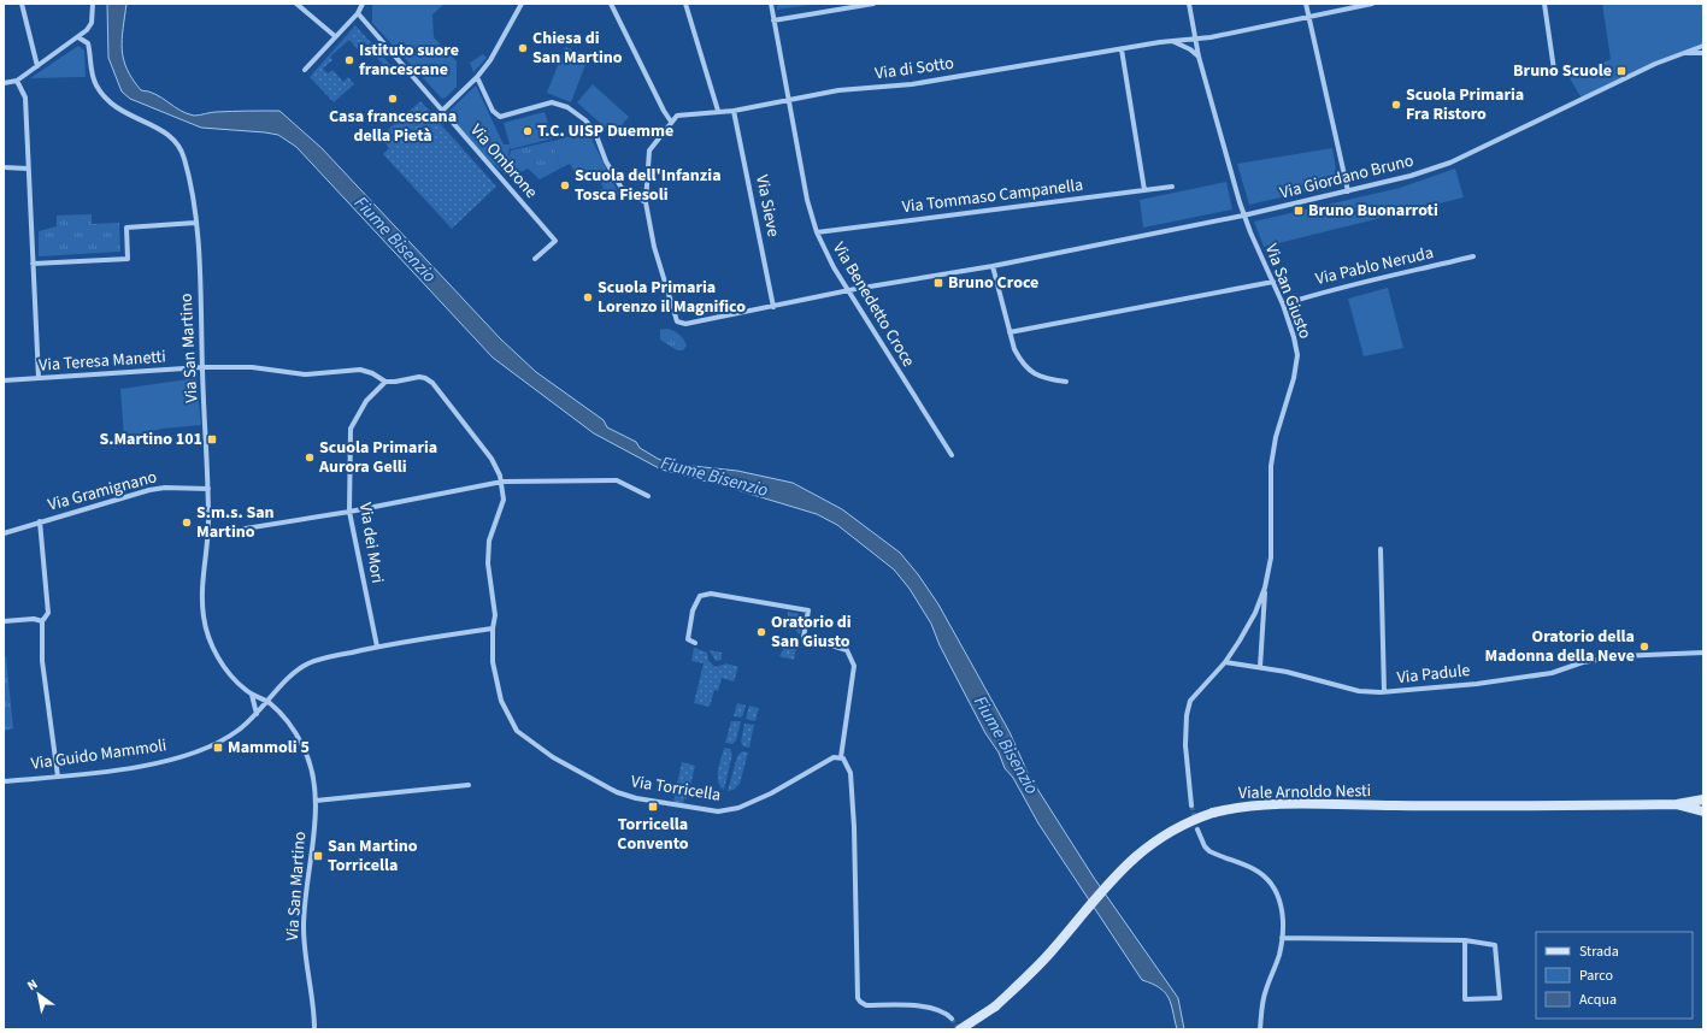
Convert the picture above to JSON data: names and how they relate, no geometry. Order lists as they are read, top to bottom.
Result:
{
  "streets": {
    "street": [
      "Via di Sotto",
      "Via Ombrone",
      "Via Giordano Bruno",
      "Via Tommaso Campanella",
      "Via Sieve",
      "Via Pablo Neruda",
      "Via San Giusto",
      "Via Benedetto Croce",
      "Via San Martino",
      "Via Teresa Manetti",
      "Via Gramignano",
      "Via dei Mori",
      "Via Padule",
      "Via Guido Mammoli",
      "Via Torricella",
      "Viale Arnoldo Nesti"
    ]
  },
  "crossings": [
    ["Via di Sotto", "Via Sieve"],
    ["Via di Sotto", "Via San Giusto"],
    ["Via di Sotto", "Via Benedetto Croce"],
    ["Via Giordano Bruno", "Via San Giusto"],
    ["Via Giordano Bruno", "Via Benedetto Croce"],
    ["Via Tommaso Campanella", "Via Benedetto Croce"],
    ["Via Pablo Neruda", "Via San Giusto"],
    ["Via San Giusto", "Via Padule"],
    ["Via San Martino", "Via Teresa Manetti"],
    ["Via San Martino", "Via Gramignano"],
    ["Via San Martino", "Via Guido Mammoli"]
  ],
  "water": ["Fiume Bisenzio"],
  "places": {
    "other": [
      "Chiesa di San Martino",
      "Istituto suore francescane",
      "Casa francescana della Pietà",
      "Scuola Primaria Fra Ristoro",
      "T.C. UISP Duemme",
      "Scuola dell'Infanzia Tosca Fiesoli",
      "Scuola Primaria Lorenzo il Magnifico",
      "Scuola Primaria Aurora Gelli",
      "S.m.s. San Martino",
      "Oratorio di San Giusto",
      "Oratorio della Madonna della Neve"
    ],
    "transit": [
      "Bruno Scuole",
      "Bruno Buonarroti",
      "Bruno Croce",
      "S.Martino 101",
      "Mammoli 5",
      "Torricella Convento",
      "San Martino Torricella"
    ]
  },
  "legend": ["Strada", "Parco", "Acqua"],
  "north": "top left"
}
